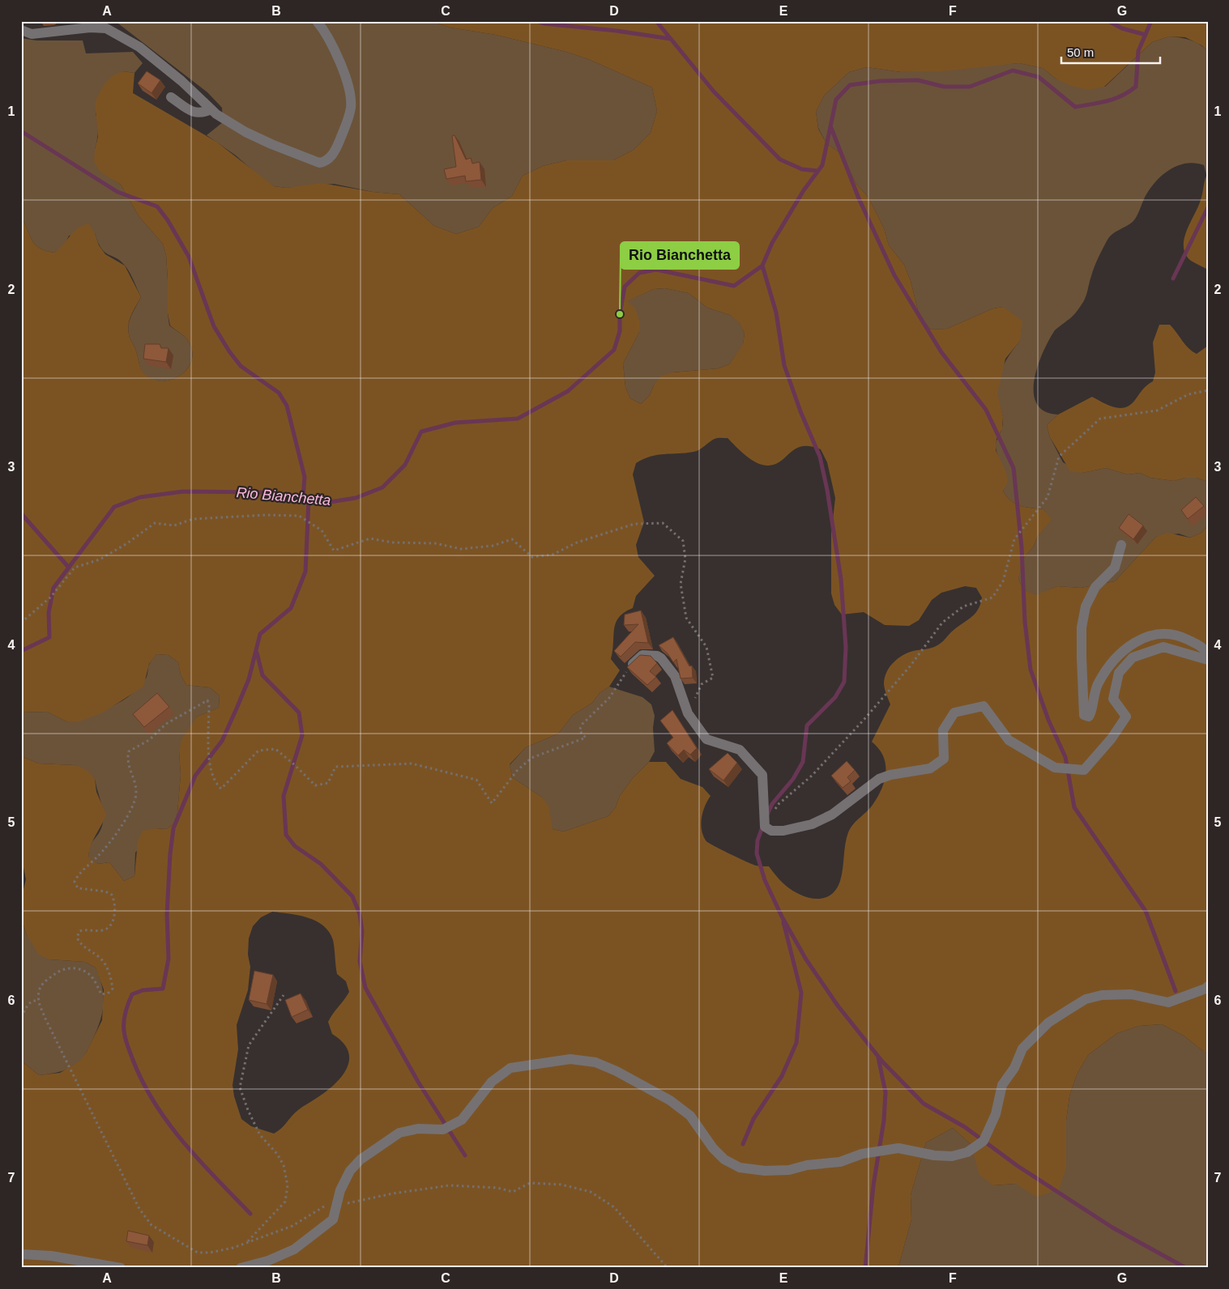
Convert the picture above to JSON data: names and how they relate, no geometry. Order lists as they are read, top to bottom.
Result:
{
  "water": ["Rio Bianchetta"],
  "places": ["Rio Bianchetta"],
  "scale_bar": "50 m",
  "grid": {
    "columns": [
      "A",
      "B",
      "C",
      "D",
      "E",
      "F",
      "G"
    ],
    "rows": [
      "1",
      "2",
      "3",
      "4",
      "5",
      "6",
      "7"
    ]
  }
}
